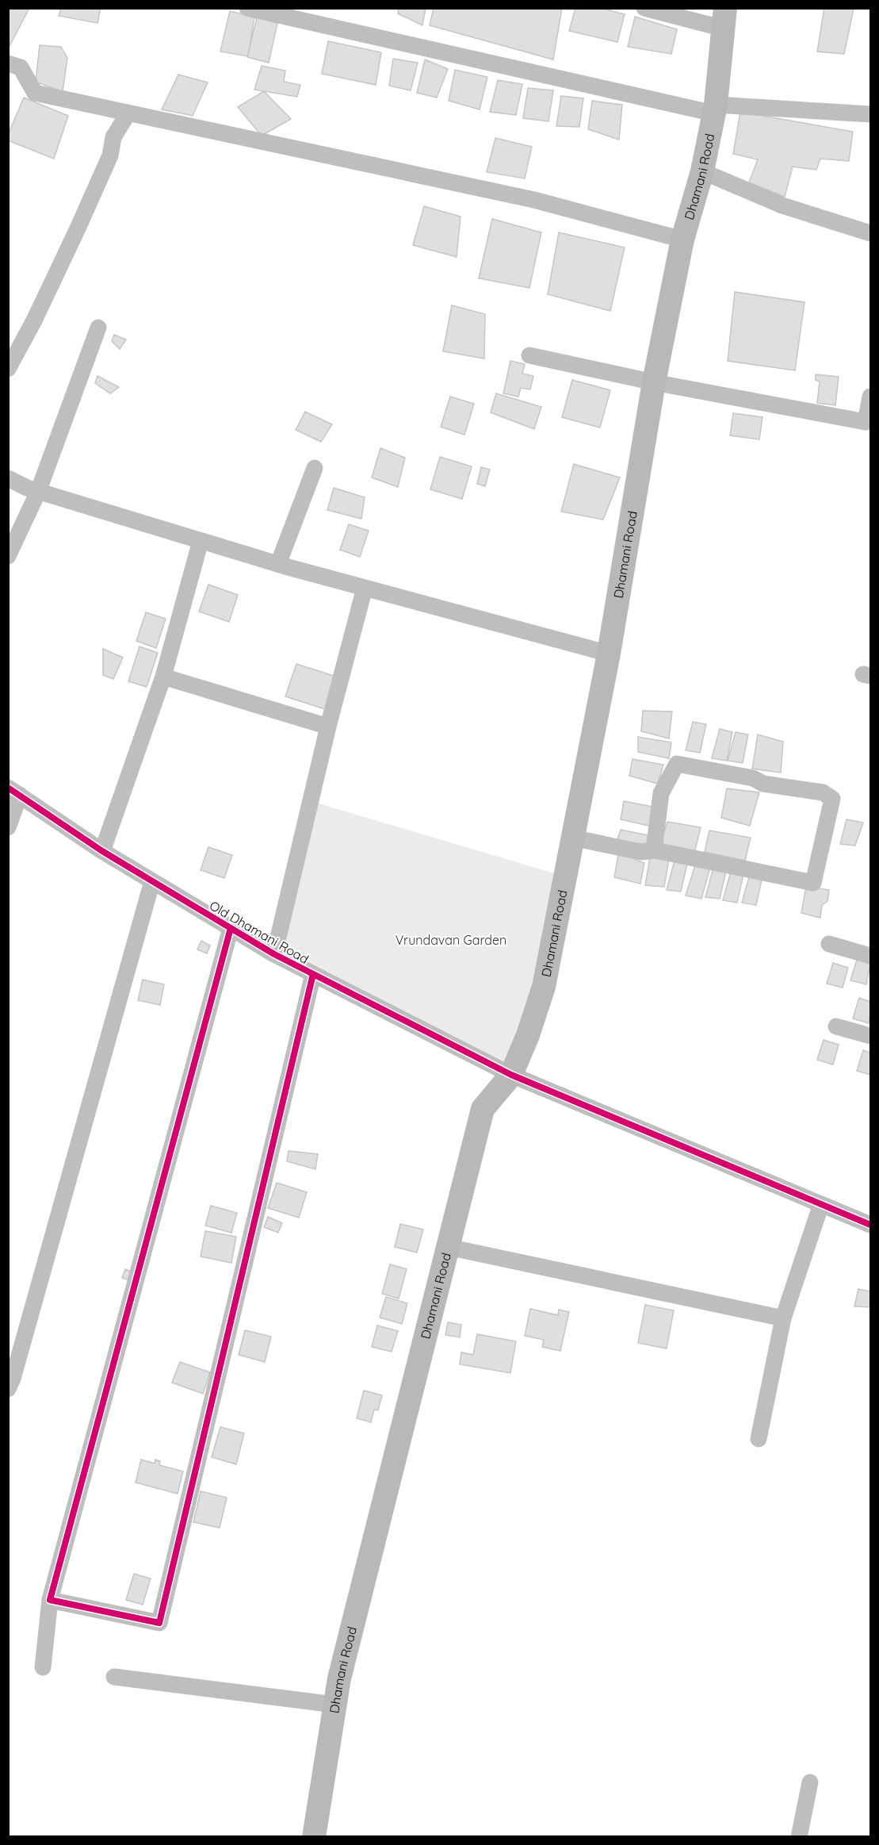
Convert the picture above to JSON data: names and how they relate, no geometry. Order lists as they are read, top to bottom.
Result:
{
  "streets": {
    "main road": ["Dhamani Road"],
    "street": ["Old Dhamani Road"]
  },
  "crossings": [
    ["Dhamani Road", "Old Dhamani Road"]
  ],
  "parks": ["Vrundavan Garden"]
}
